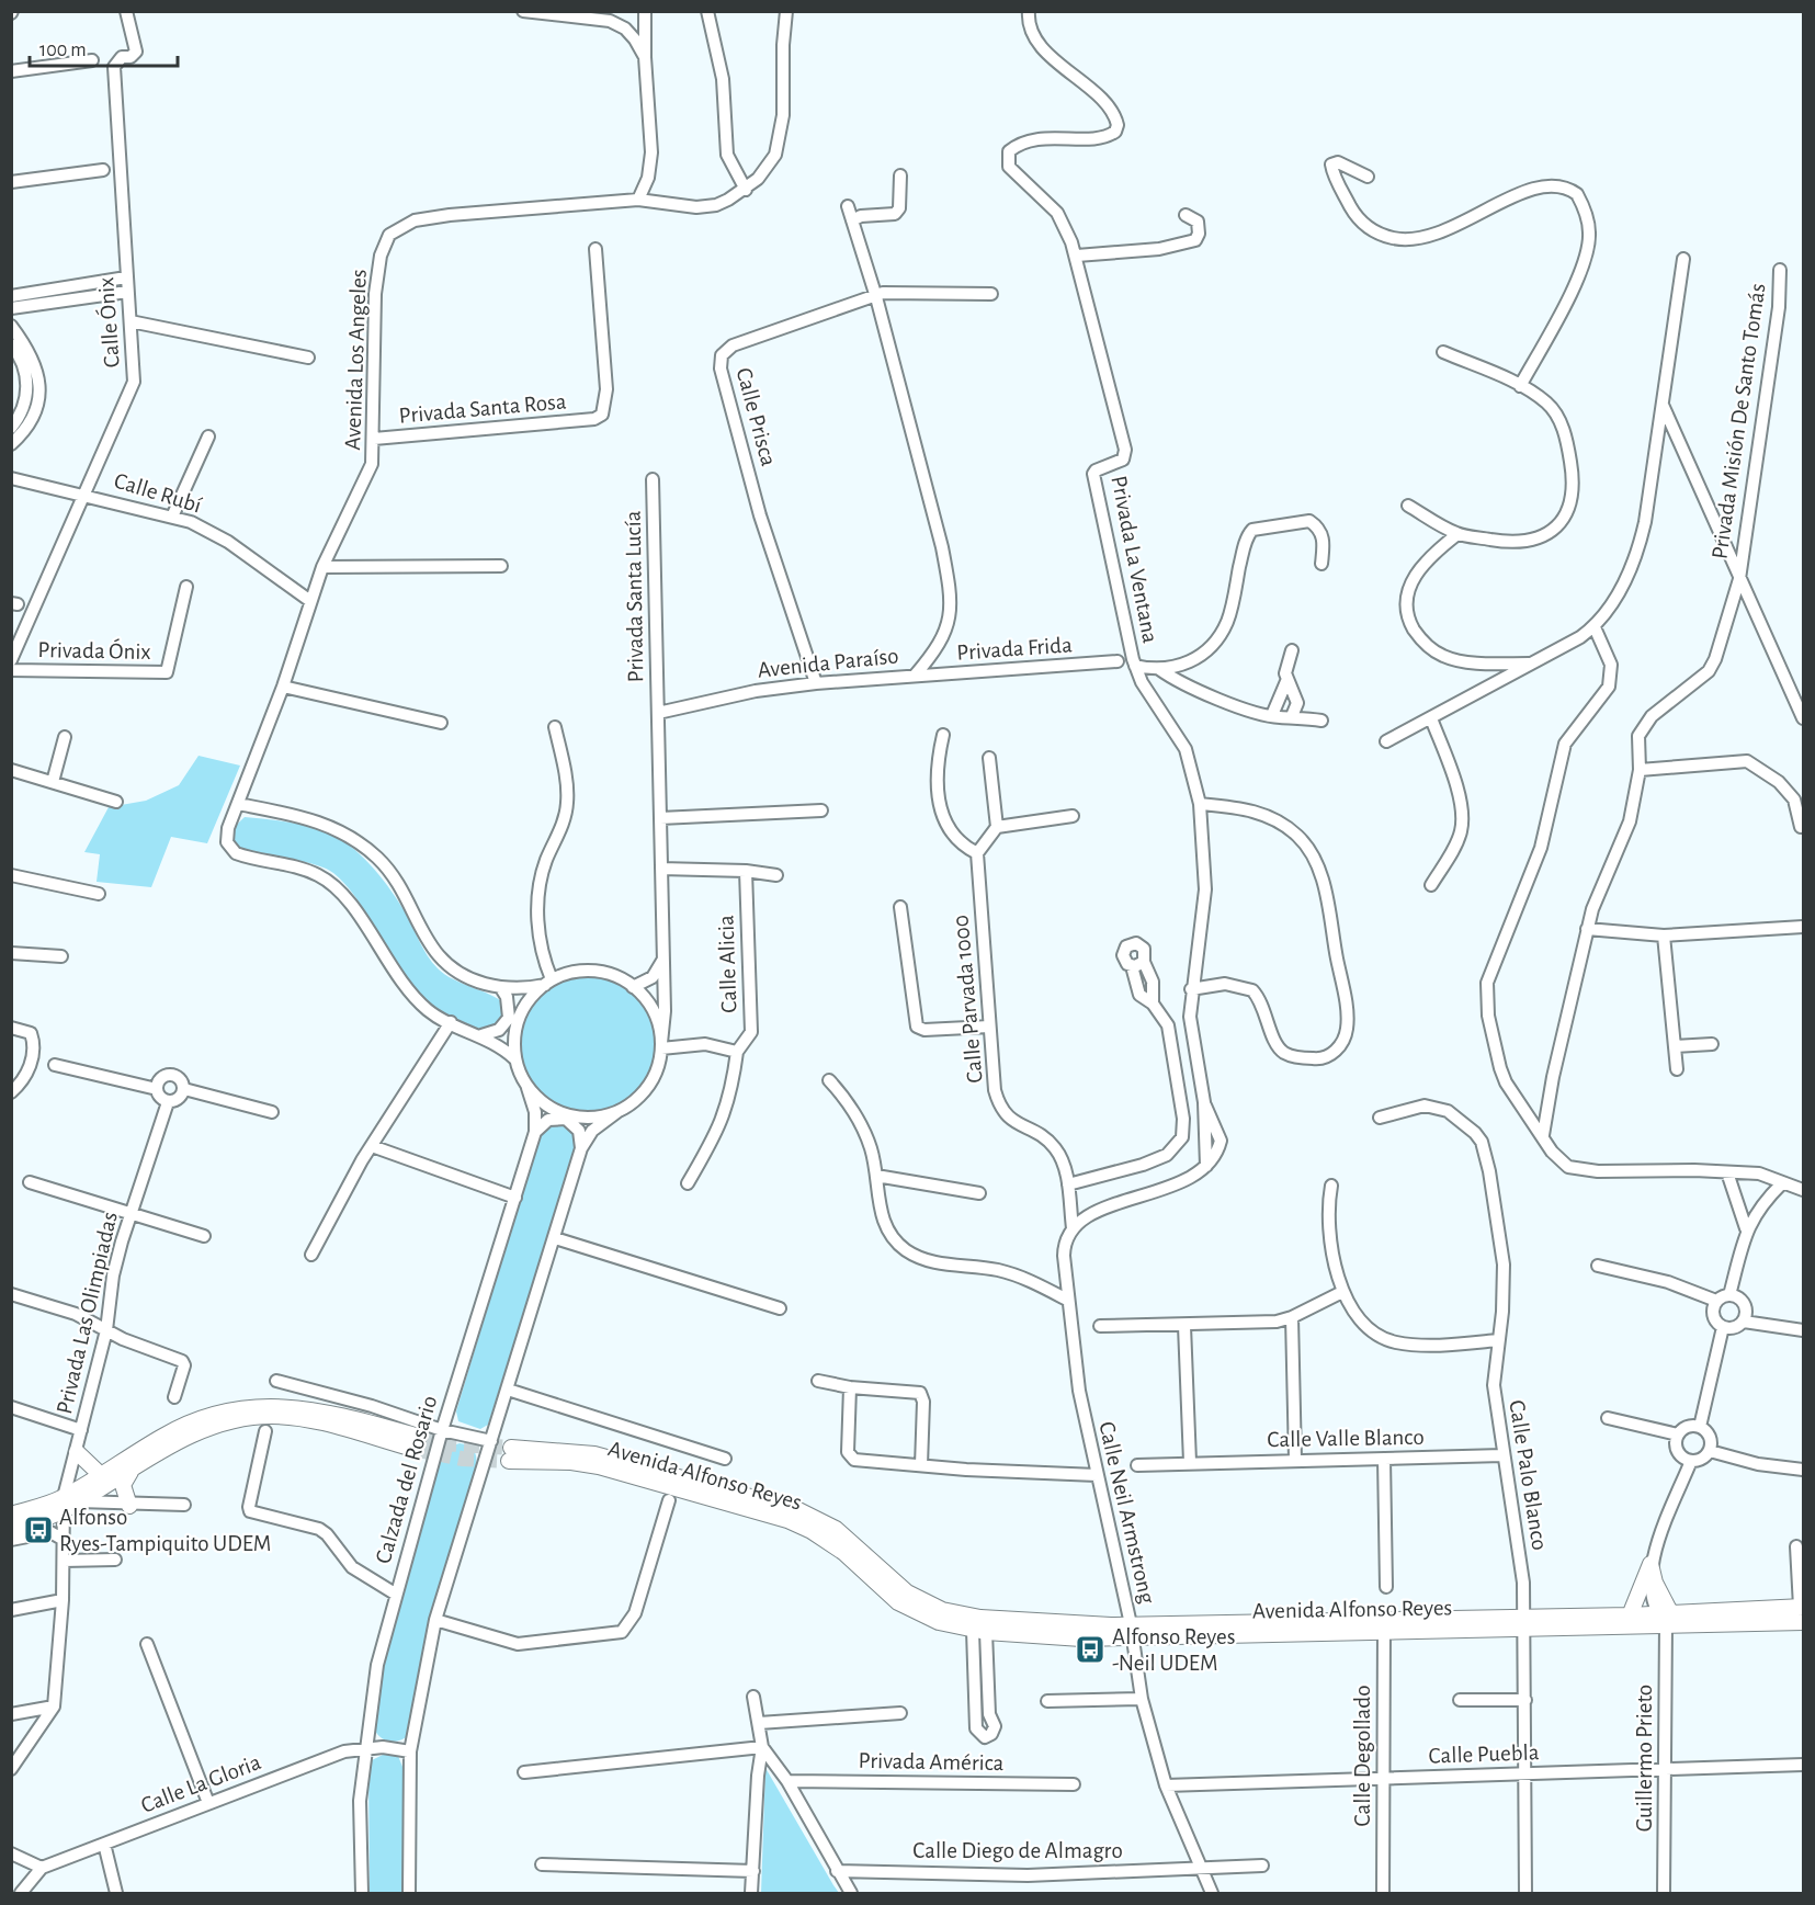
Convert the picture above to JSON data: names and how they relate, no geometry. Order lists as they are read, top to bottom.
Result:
{
  "streets": {
    "main road": ["Avenida Alfonso Reyes"],
    "street": [
      "Calle Ónix",
      "Avenida Los Angeles",
      "Privada Santa Rosa",
      "Calle Prisca",
      "Privada Misión De Santo Tomás",
      "Calle Rubí",
      "Privada La Ventana",
      "Privada Santa Lucía",
      "Privada Frida",
      "Privada Ónix",
      "Avenida Paraíso",
      "Calle Alicia",
      "Calle Parvada 1000",
      "Privada Las Olimpiadas",
      "Calle Valle Blanco",
      "Calle Palo Blanco",
      "Calzada del Rosario",
      "Calle Neil Armstrong",
      "Calle Puebla",
      "Calle Degollado",
      "Guillermo Prieto",
      "Privada América",
      "Calle La Gloria",
      "Calle Diego de Almagro"
    ]
  },
  "crossings": [
    ["Calle Ónix", "Calle Rubí"],
    ["Avenida Los Angeles", "Privada Santa Rosa"],
    ["Avenida Los Angeles", "Calle Rubí"],
    ["Calle Prisca", "Avenida Paraíso"],
    ["Privada Santa Lucía", "Avenida Paraíso"],
    ["Privada Frida", "Avenida Paraíso"],
    ["Calle Parvada 1000", "Calle Neil Armstrong"],
    ["Calle Valle Blanco", "Calle Palo Blanco"],
    ["Avenida Alfonso Reyes", "Calle Palo Blanco"],
    ["Avenida Alfonso Reyes", "Calle Neil Armstrong"],
    ["Avenida Alfonso Reyes", "Calle Degollado"],
    ["Avenida Alfonso Reyes", "Guillermo Prieto"],
    ["Calle Palo Blanco", "Calle Puebla"],
    ["Calzada del Rosario", "Calle La Gloria"],
    ["Calle Neil Armstrong", "Calle Puebla"],
    ["Calle Neil Armstrong", "Calle Diego de Almagro"],
    ["Calle Puebla", "Calle Degollado"],
    ["Calle Puebla", "Guillermo Prieto"]
  ],
  "places": {
    "bus stop": ["Alfonso Ryes-Tampiquito UDEM", "Alfonso Reyes -Neil UDEM"]
  },
  "scale_bar": "100 m"
}
